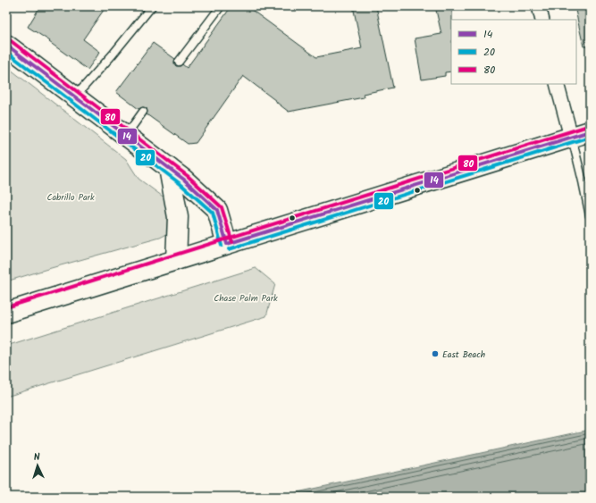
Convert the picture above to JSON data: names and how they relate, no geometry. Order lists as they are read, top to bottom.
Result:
{
  "parks": ["Cabrillo Park", "Chase Palm Park"],
  "places": ["East Beach"],
  "lines": ["transit line 80", "transit line 14", "transit line 20"],
  "legend": ["14", "20", "80"],
  "north": "top"
}
